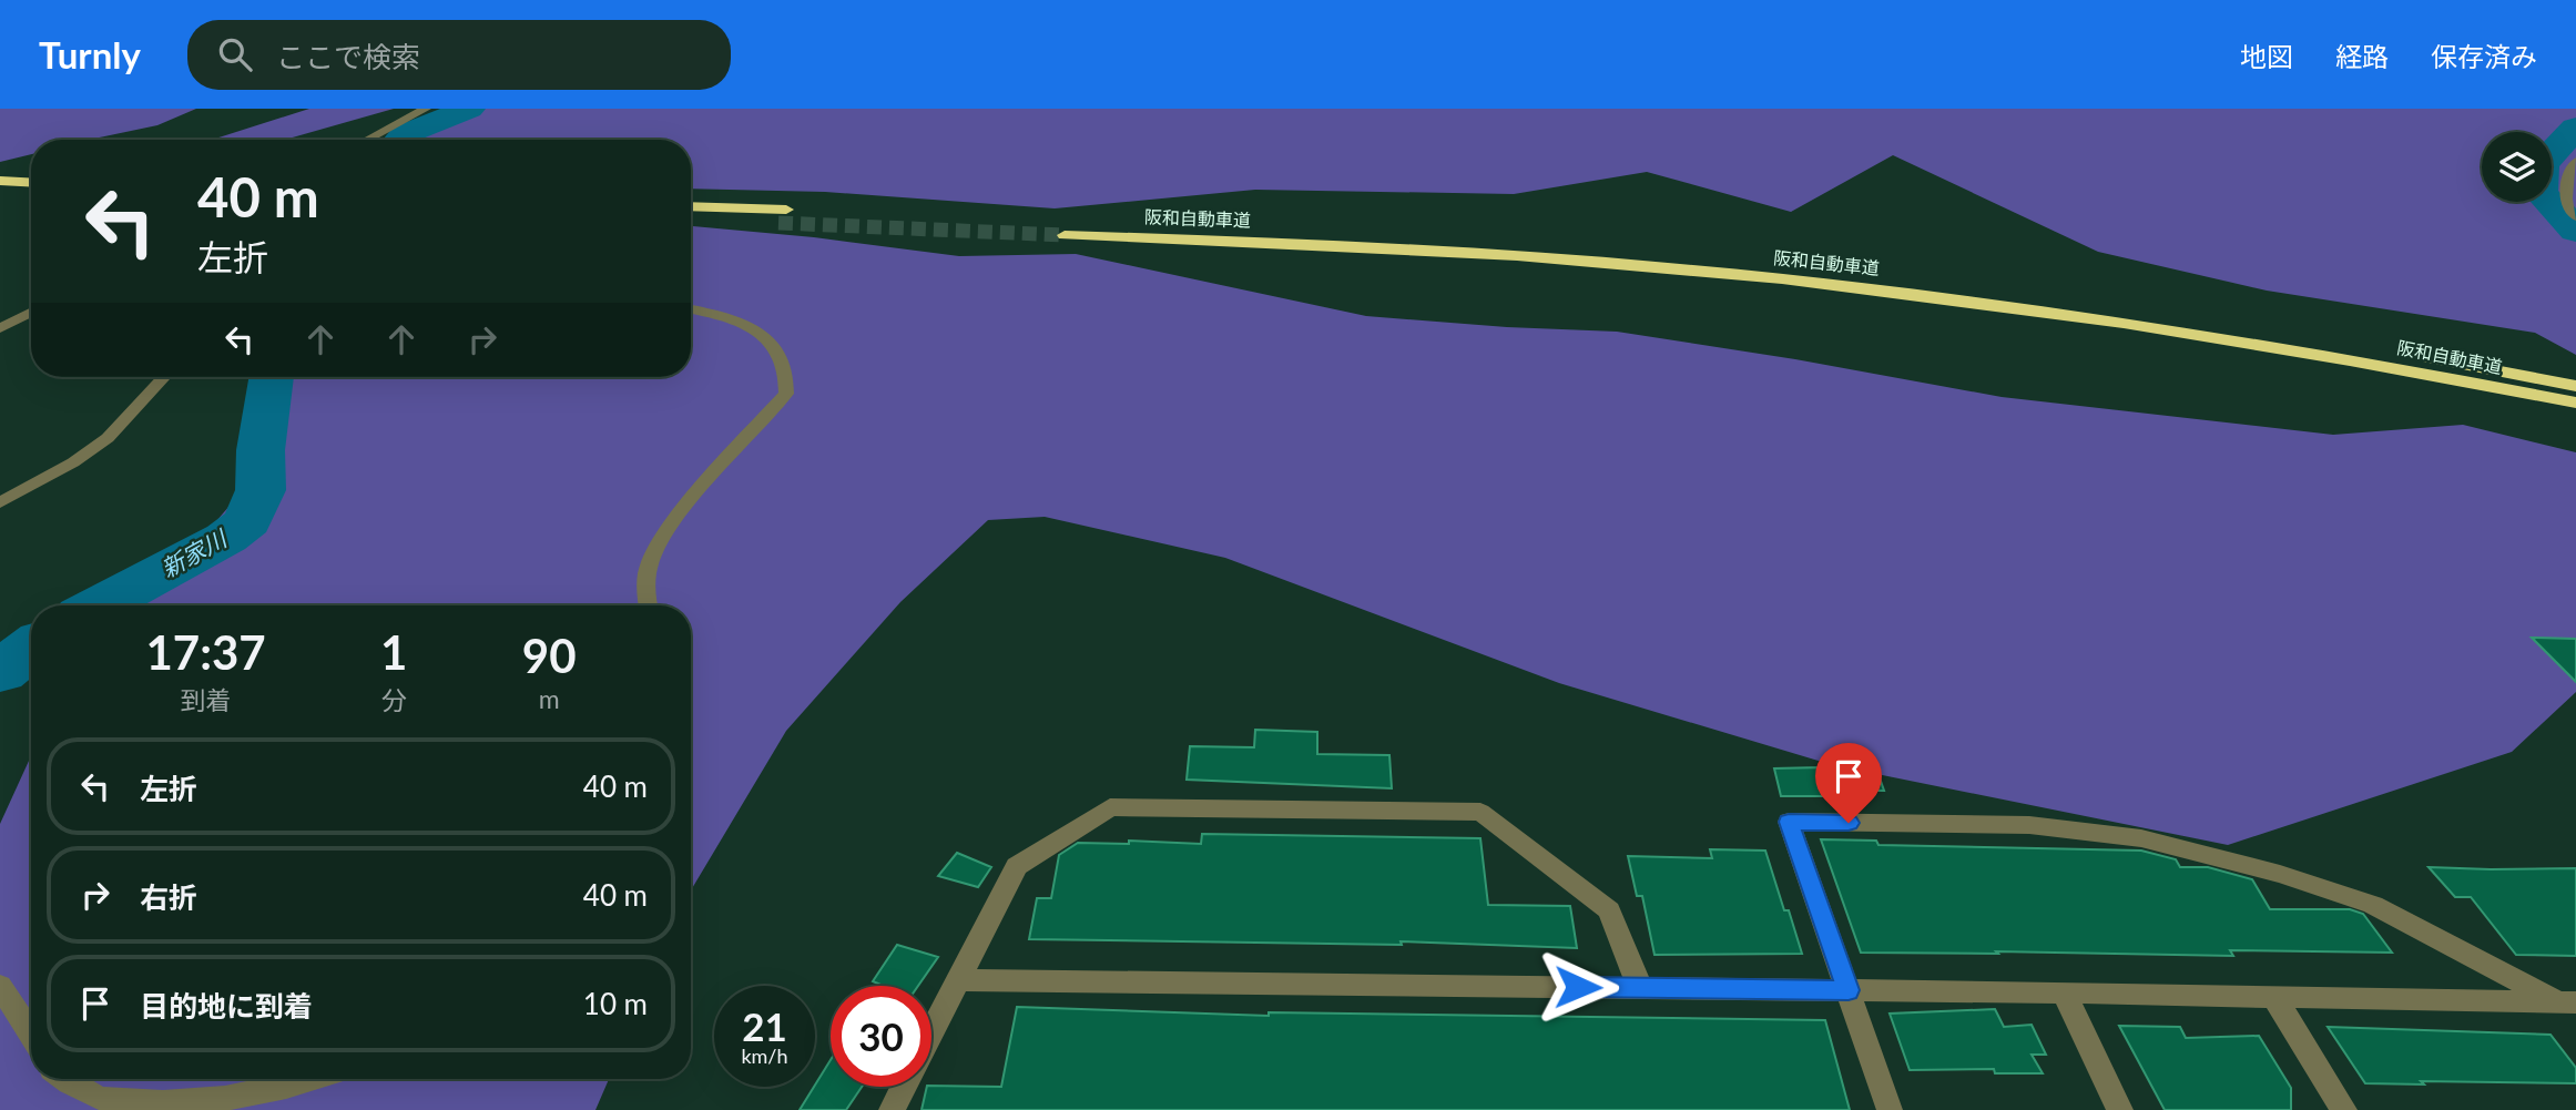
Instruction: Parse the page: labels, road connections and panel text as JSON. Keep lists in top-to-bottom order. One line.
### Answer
{"streets":{"highway":["阪和自動車道"]},"water":["新家川"],"page":{"header":"Turnly","search":"ここで検索","nav":["地図","経路","保存済み"],"turn":["40 m","左折"],"eta":["17:37","到着","1","分","90","m"],"list":[{"name":"左折","value":"40 m"},{"name":"右折","value":"40 m"},{"name":"目的地に到着","value":"10 m"}],"speed":"21 km/h","limit":"30"}}
